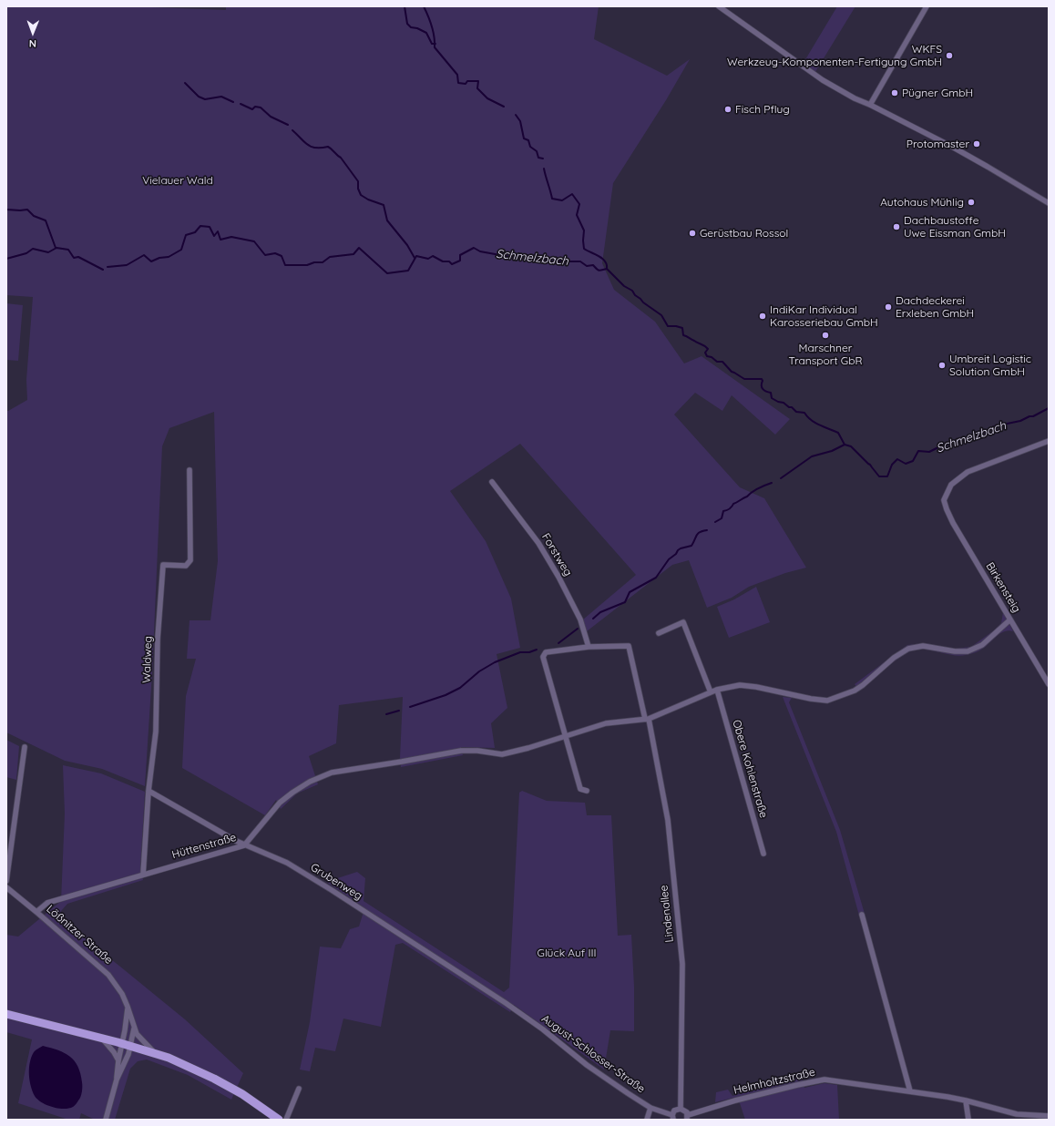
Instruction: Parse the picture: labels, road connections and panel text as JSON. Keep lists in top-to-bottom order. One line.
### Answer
{"streets":{"street":["Forstweg","Birkensteig","Waldweg","Obere Kohlenstraße","Hüttenstraße","Grubenweg","Lindenallee","Lößnitzer Straße","August-Schlosser-Straße","Helmholtzstraße"]},"crossings":[["Waldweg","Hüttenstraße"],["Waldweg","Grubenweg"],["Hüttenstraße","Grubenweg"],["Hüttenstraße","Lößnitzer Straße"],["Grubenweg","August-Schlosser-Straße"]],"water":["Schmelzbach"],"parks":["Vielauer Wald","Glück Auf III"],"places":["WKFS Werkzeug-Komponenten-Fertigung GmbH","Pügner GmbH","Fisch Pflug","Protomaster","Autohaus Mühlig","Dachbaustoffe Uwe Eissman GmbH","Gerüstbau Rossol","Dachdeckerei Erxleben GmbH","IndiKar Individual Karosseriebau GmbH","Marschner Transport GbR","Umbreit Logistic Solution GmbH"],"north":"bottom"}
